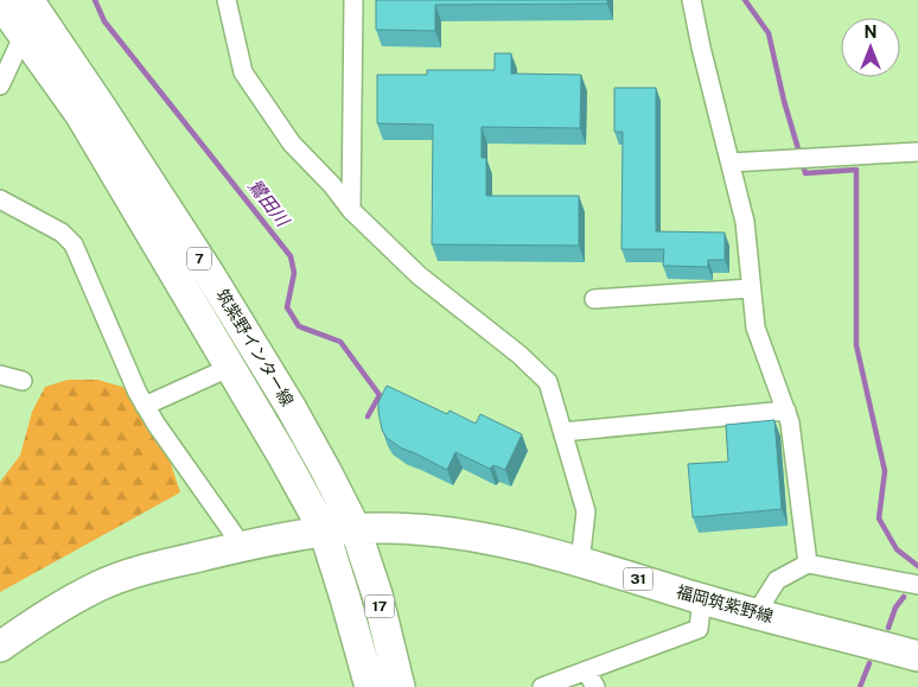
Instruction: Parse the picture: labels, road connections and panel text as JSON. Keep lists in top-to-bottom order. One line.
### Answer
{"streets":{"main road":["7","筑紫野インター線","31","福岡筑紫野線","17"]},"crossings":[["筑紫野インター線","福岡筑紫野線"],["筑紫野インター線","17"],["福岡筑紫野線","17"]],"water":["鷺田川"],"north":"top"}
